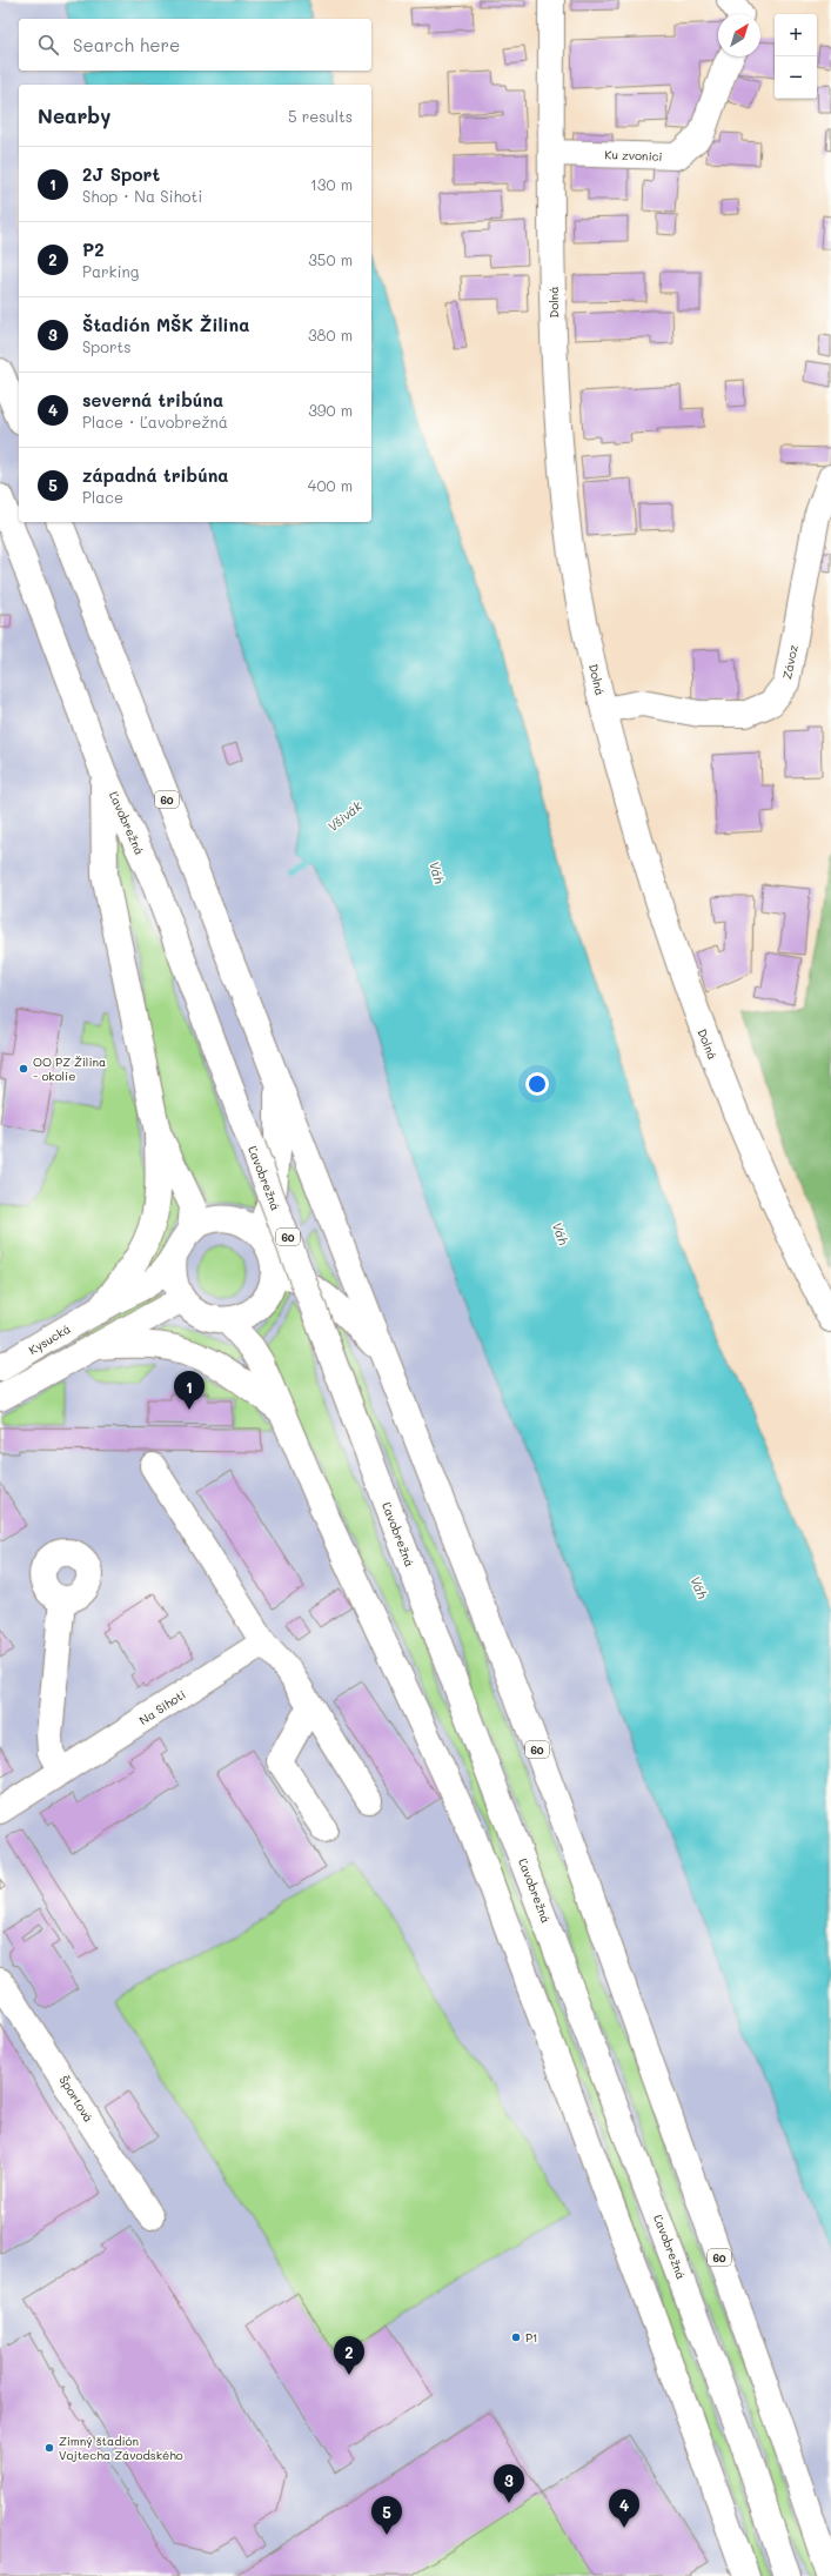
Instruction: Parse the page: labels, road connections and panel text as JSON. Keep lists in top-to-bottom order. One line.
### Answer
{"streets":{"main road":["Ku zvonici","Dolná","Závoz","60","Ľavobrežná","Kysucká","Na Sihoti","Športová"]},"crossings":[["Ku zvonici","Dolná"],["Dolná","Závoz"]],"water":["Všivák","Váh"],"places":["OO PZ Žilina - okolie","P1","Zimný štadión Vojtecha Závodského"],"north":"top right","page":{"map_buttons":["+","−"],"search":"Search here","heading":["Nearby","5 results"],"list":[{"mark":"1","name":"2J Sport","note":"Shop · Na Sihoti","value":"130 m"},{"mark":"2","name":"P2","note":"Parking","value":"350 m"},{"mark":"3","name":"Štadión MŠK Žilina","note":"Sports","value":"380 m"},{"mark":"4","name":"severná tribúna","note":"Place · Ľavobrežná","value":"390 m"},{"mark":"5","name":"západná tribúna","note":"Place","value":"400 m"}],"pins":["1","2","3","4","5"]}}
